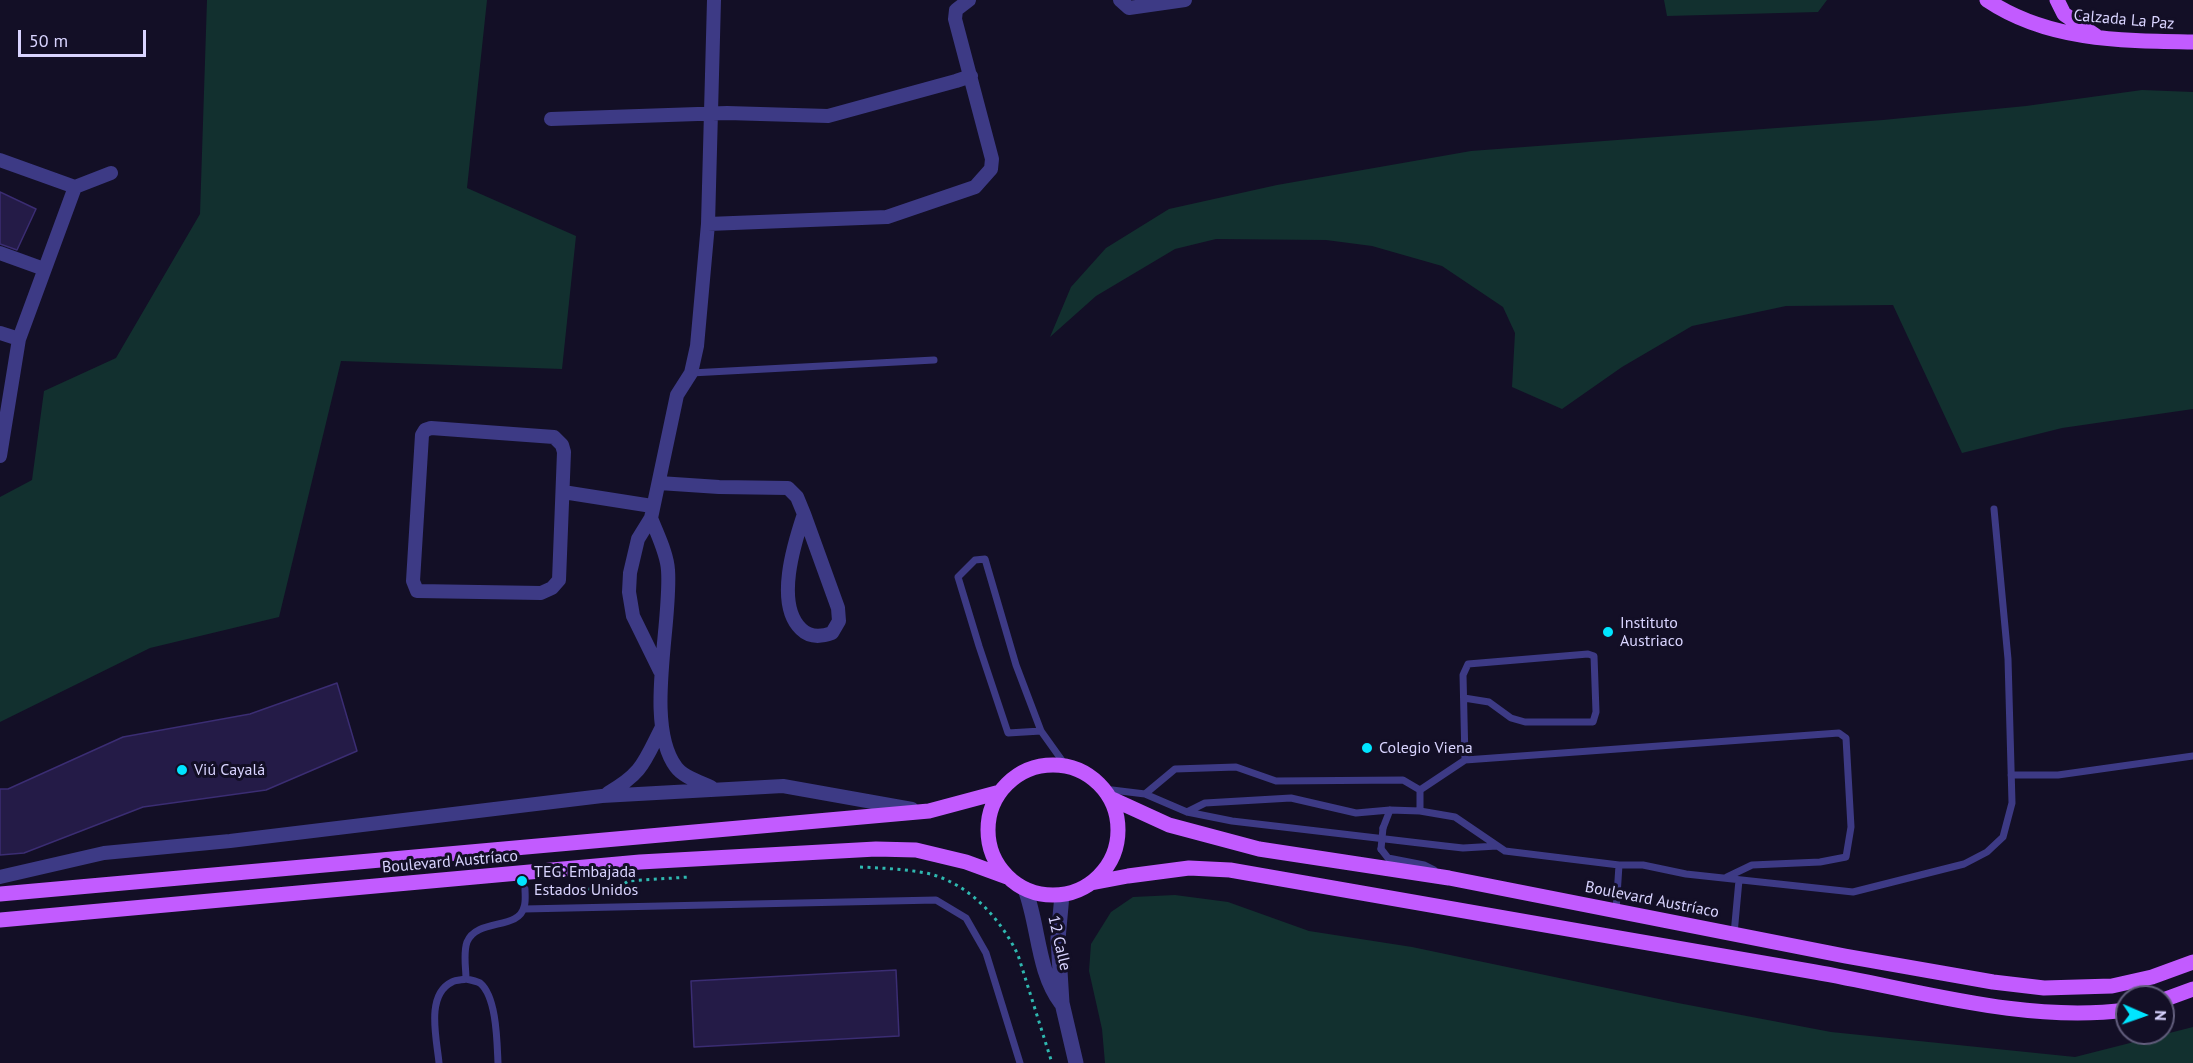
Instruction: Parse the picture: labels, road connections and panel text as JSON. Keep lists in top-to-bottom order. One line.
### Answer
{"streets":{"main road":["Calzada La Paz","Boulevard Austríaco"],"street":["12 Calle"]},"crossings":[["Boulevard Austríaco","12 Calle"]],"places":["Instituto Austriaco","Colegio Viena","Viú Cayalá","TEG: Embajada Estados Unidos"],"scale_bar":"50 m","north":"right"}
